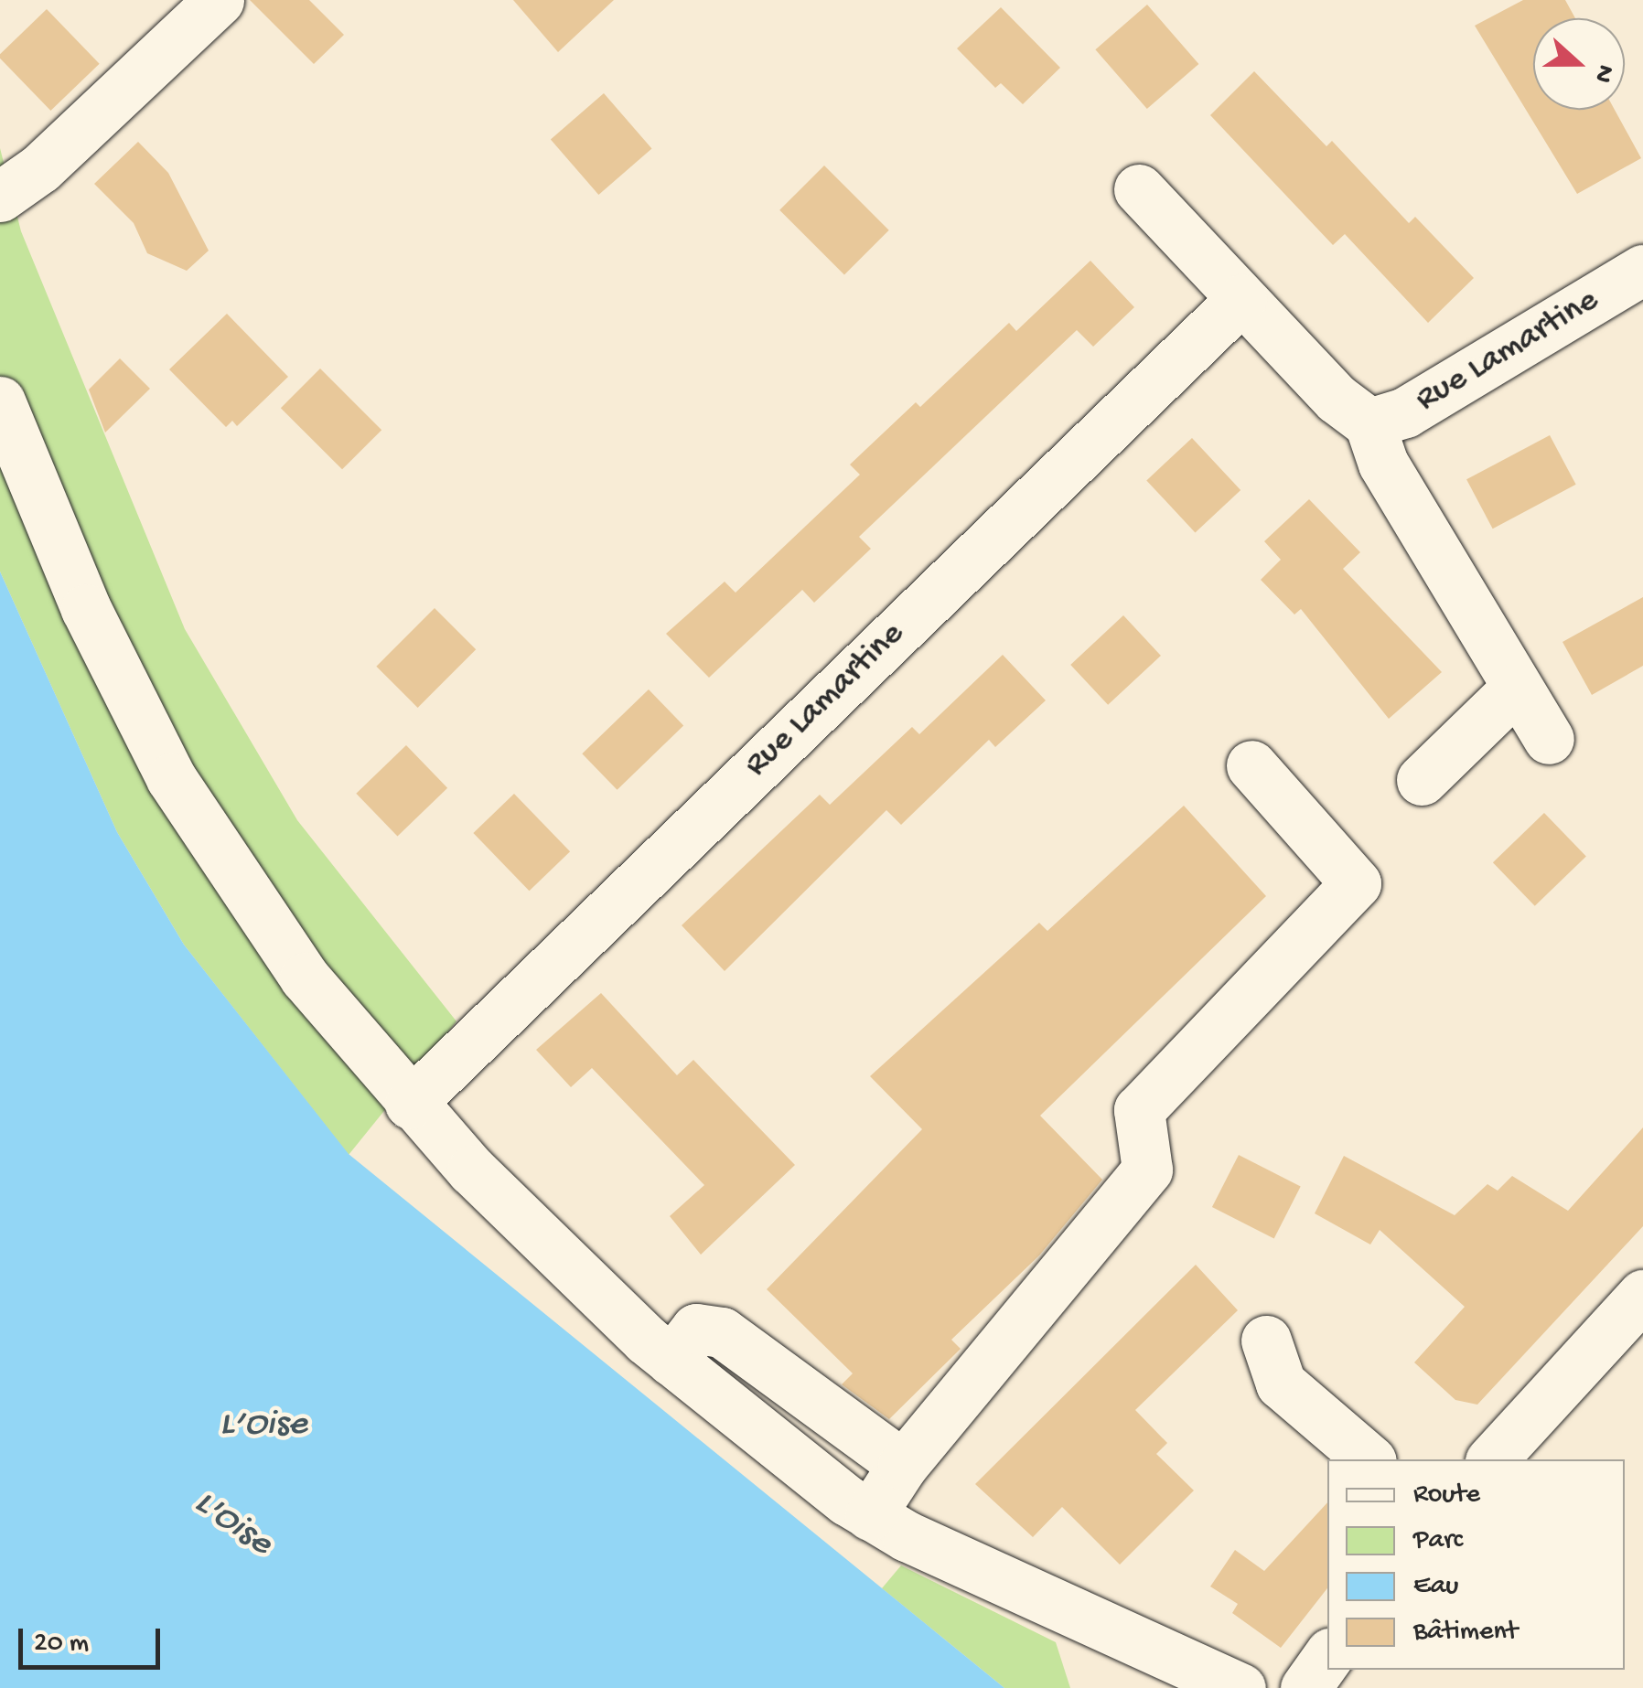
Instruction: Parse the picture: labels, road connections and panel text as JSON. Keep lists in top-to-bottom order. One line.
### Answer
{"streets":{"street":["Rue Lamartine"]},"water":["L’Oise","L'Oise"],"legend":["Route","Parc","Eau","Bâtiment"],"scale_bar":"20 m","north":"right"}
